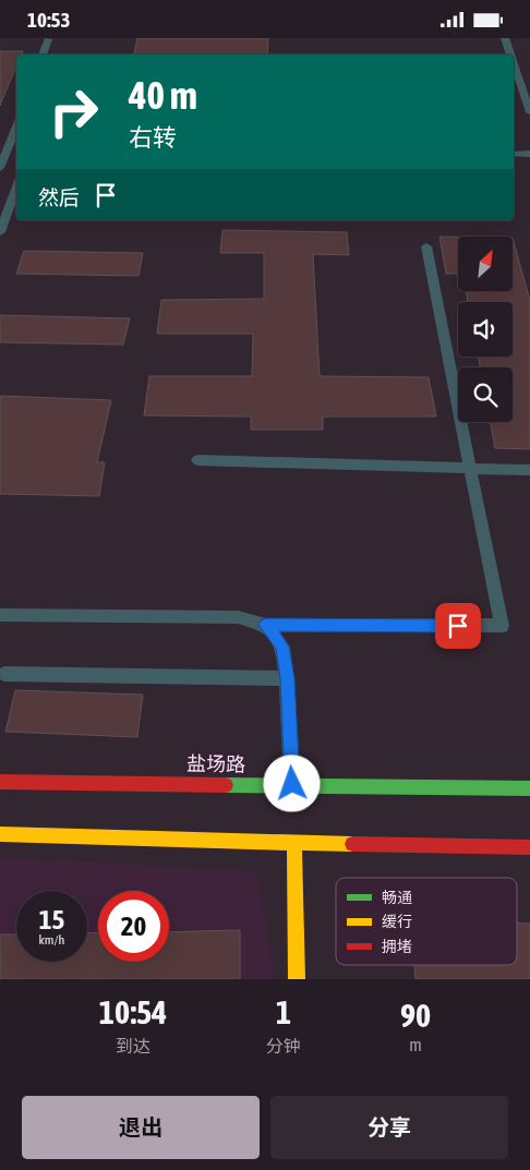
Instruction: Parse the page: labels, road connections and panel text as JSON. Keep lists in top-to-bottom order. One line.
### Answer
{"streets":{"main road":["盐场路"]},"legend":["畅通","缓行","拥堵"],"north":"top right","page":{"status":"10:53","turn":["40 m","右转"],"then":"然后","speed":"15 km/h","limit":"20","eta":["10:54","到达","1","分钟","90","m"],"buttons":["退出","分享"]}}
